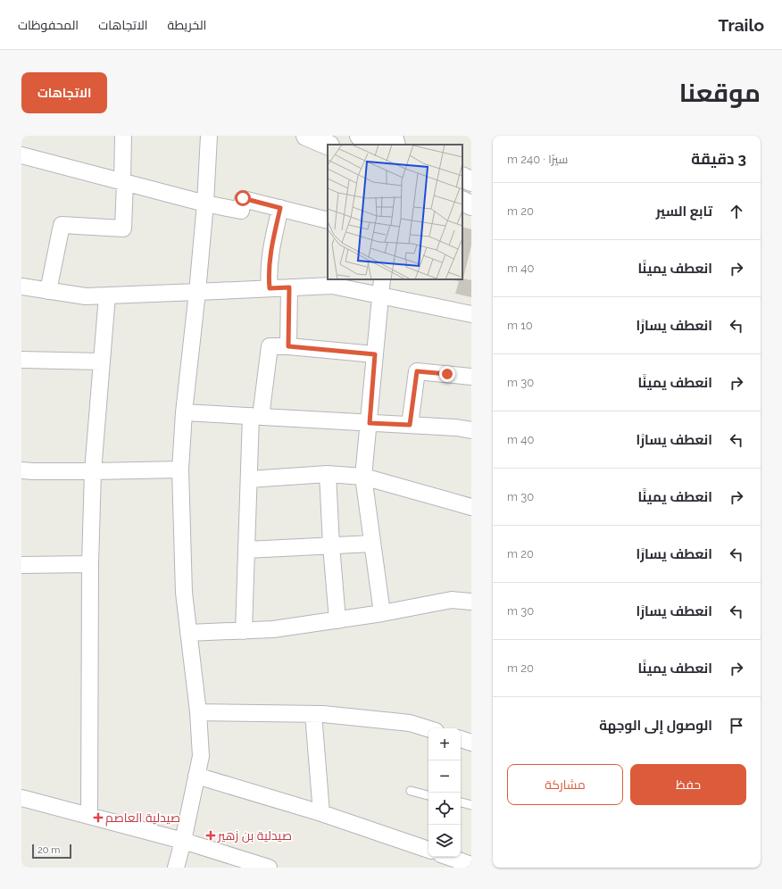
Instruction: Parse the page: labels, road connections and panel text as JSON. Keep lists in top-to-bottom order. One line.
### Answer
{"places":{"health":["صيدلية العاصم","صيدلية بن زهير"]},"scale_bar":"20 m","page":{"header":"Trailo","nav":["الخريطة","الاتجاهات","المحفوظات"],"title":"موقعنا","buttons":["الاتجاهات",["حفظ","مشاركة"]],"heading":["3 دقيقة","سيرًا · 240 m"],"list":[["تابع السير","20 m"],["انعطف يمينًا","40 m"],["انعطف يسارًا","10 m"],["انعطف يمينًا","30 m"],["انعطف يسارًا","40 m"],["انعطف يمينًا","30 m"],["انعطف يسارًا","20 m"],["انعطف يسارًا","30 m"],["انعطف يمينًا","20 m"],"الوصول إلى الوجهة"],"map_buttons":["+","−"],"scale":"20 m"}}
